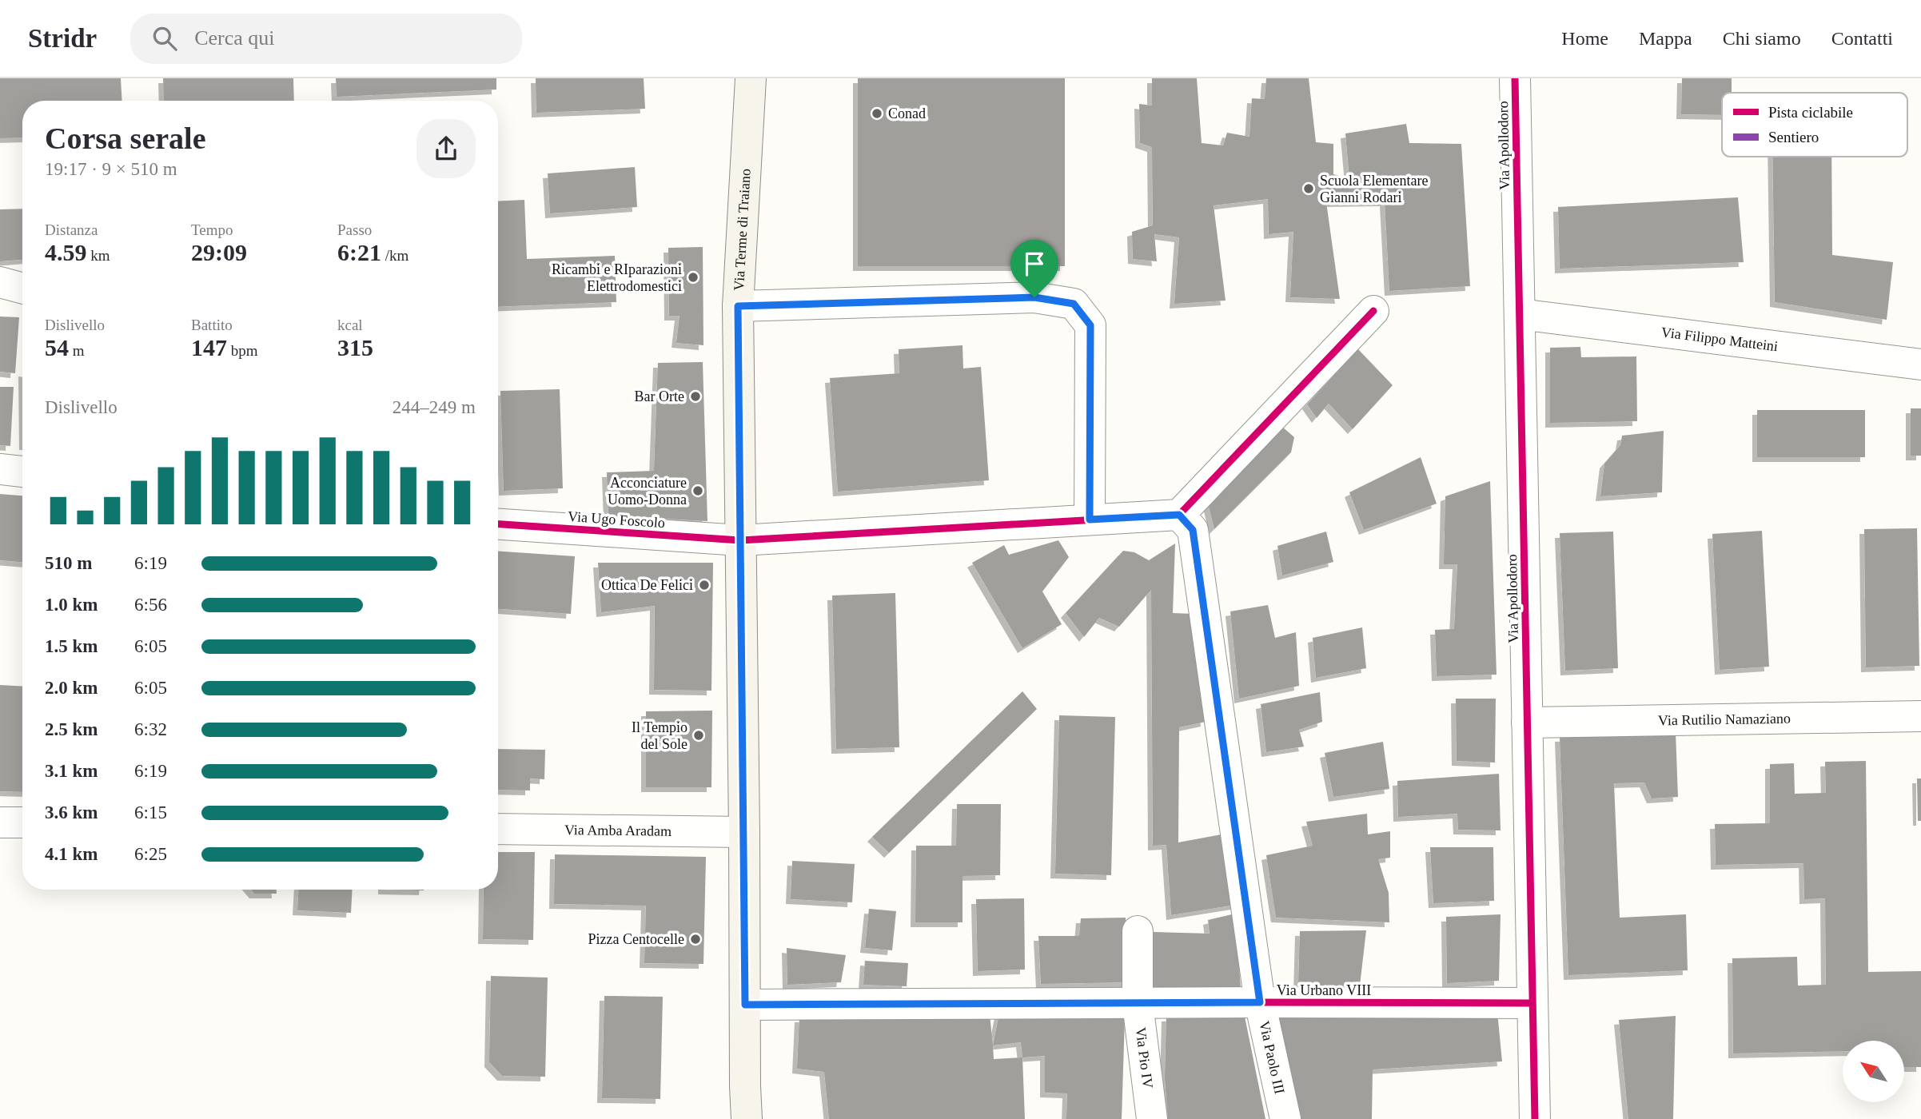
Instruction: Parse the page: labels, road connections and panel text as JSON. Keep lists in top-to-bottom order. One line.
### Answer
{"streets":{"main road":["Via Terme di Traiano"],"street":["Via Apollodoro","Via Filippo Matteini","Via Ugo Foscolo","Via Rutilio Namaziano","Via Amba Aradam","Via Urbano VIII","Via Paolo III","Via Pio IV"]},"crossings":[["Via Apollodoro","Via Filippo Matteini"],["Via Apollodoro","Via Rutilio Namaziano"],["Via Apollodoro","Via Urbano VIII"],["Via Terme di Traiano","Via Ugo Foscolo"],["Via Terme di Traiano","Via Amba Aradam"],["Via Terme di Traiano","Via Urbano VIII"],["Via Ugo Foscolo","Via Paolo III"],["Via Urbano VIII","Via Paolo III"],["Via Urbano VIII","Via Pio IV"]],"places":["Conad","Scuola Elementare Gianni Rodari","Ricambi e RIparazioni Elettrodomestici","Bar Orte","Acconciature Uomo-Donna","Ottica De Felici","Il Tempio del Sole","Pizza Centocelle"],"legend":["Pista ciclabile","Sentiero"],"north":"top left","page":{"header":"Stridr","search":"Cerca qui","nav":["Home","Mappa","Chi siamo","Contatti"],"heading":["Corsa serale","19:17 · 9 × 510 m"],"stats":[["Distanza","4.59 km"],["Tempo","29:09"],["Passo","6:21 /km"],["Dislivello","54 m"],["Battito","147 bpm"],["kcal","315"]],"chart":["Dislivello","244–249 m"],"list":[{"name":"510 m","note":"6:19"},{"name":"1.0 km","note":"6:56"},{"name":"1.5 km","note":"6:05"},{"name":"2.0 km","note":"6:05"},{"name":"2.5 km","note":"6:32"},{"name":"3.1 km","note":"6:19"},{"name":"3.6 km","note":"6:15"},{"name":"4.1 km","note":"6:25"}]}}
